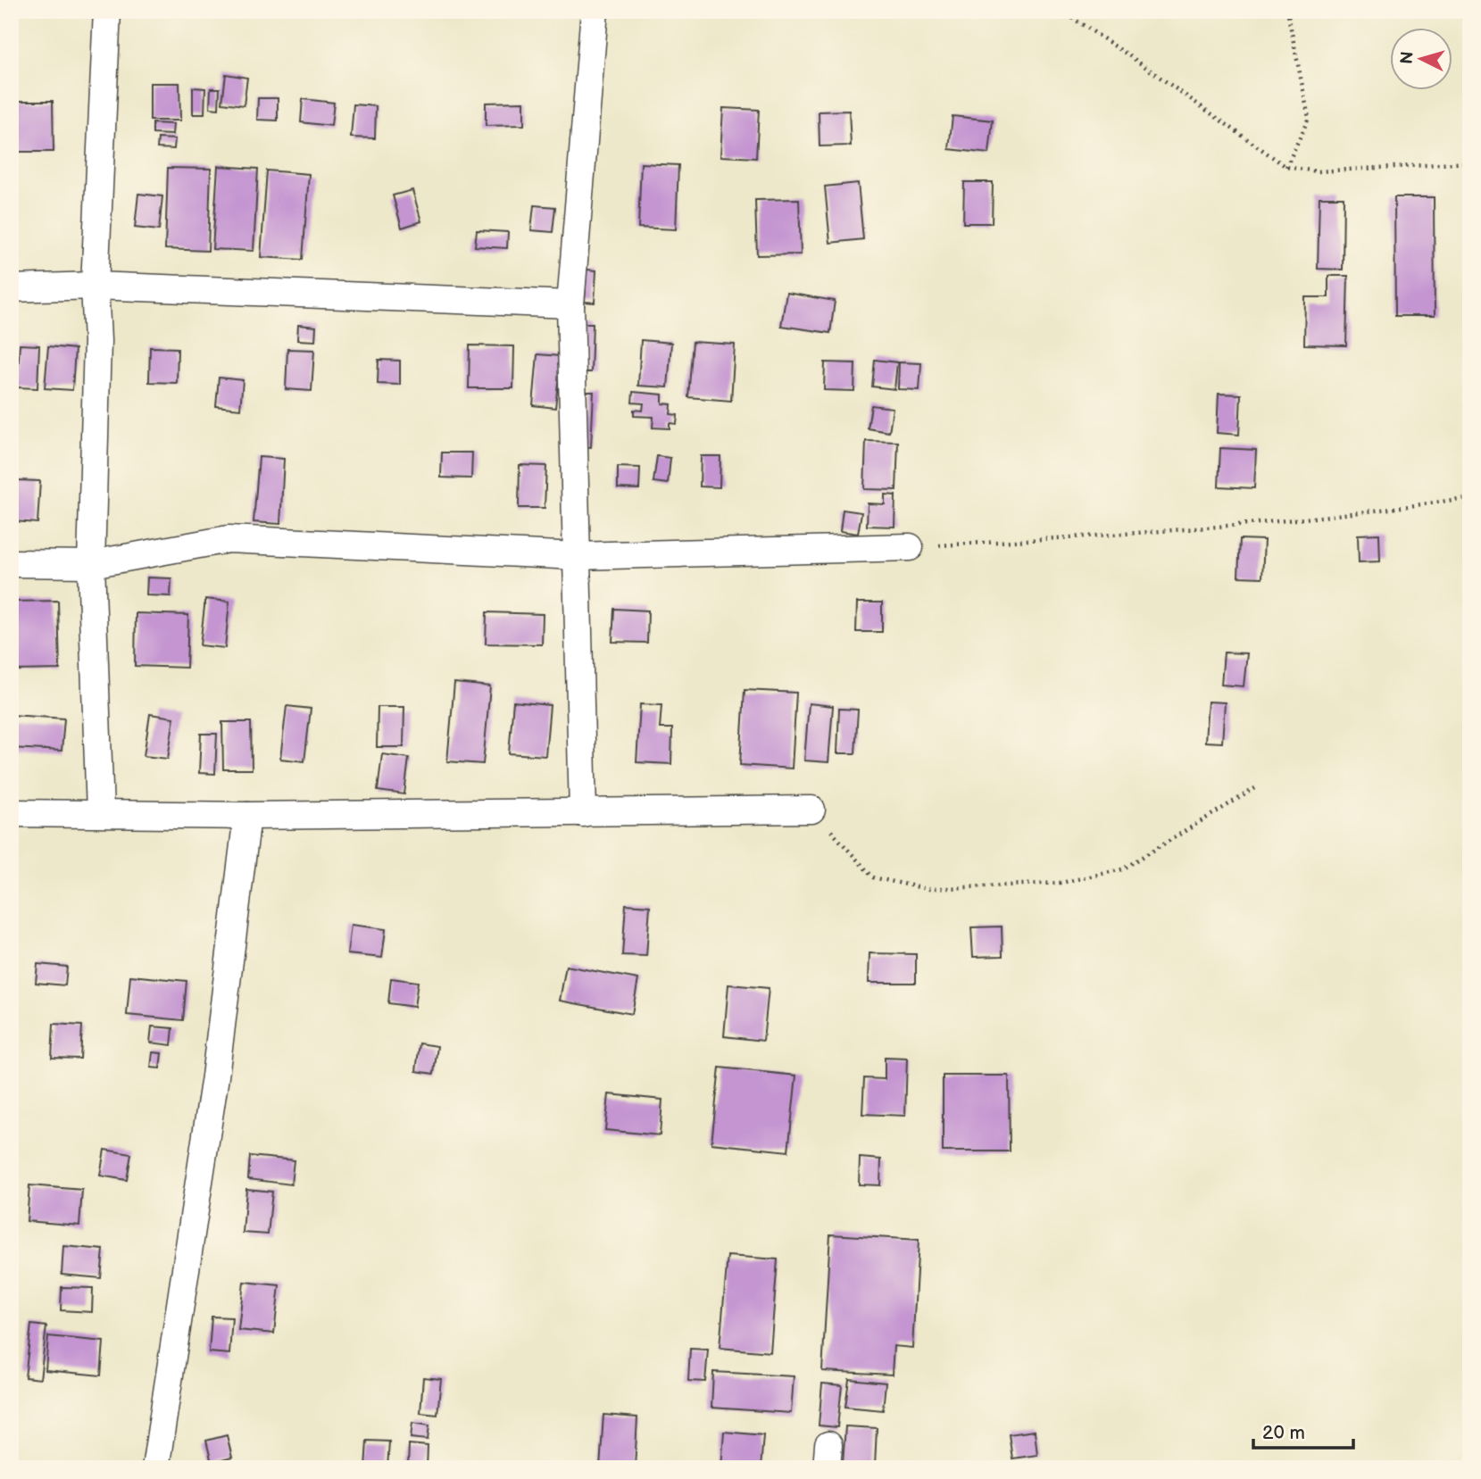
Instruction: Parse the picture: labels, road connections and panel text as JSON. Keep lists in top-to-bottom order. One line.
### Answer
{"scale_bar":"20 m","north":"left"}
